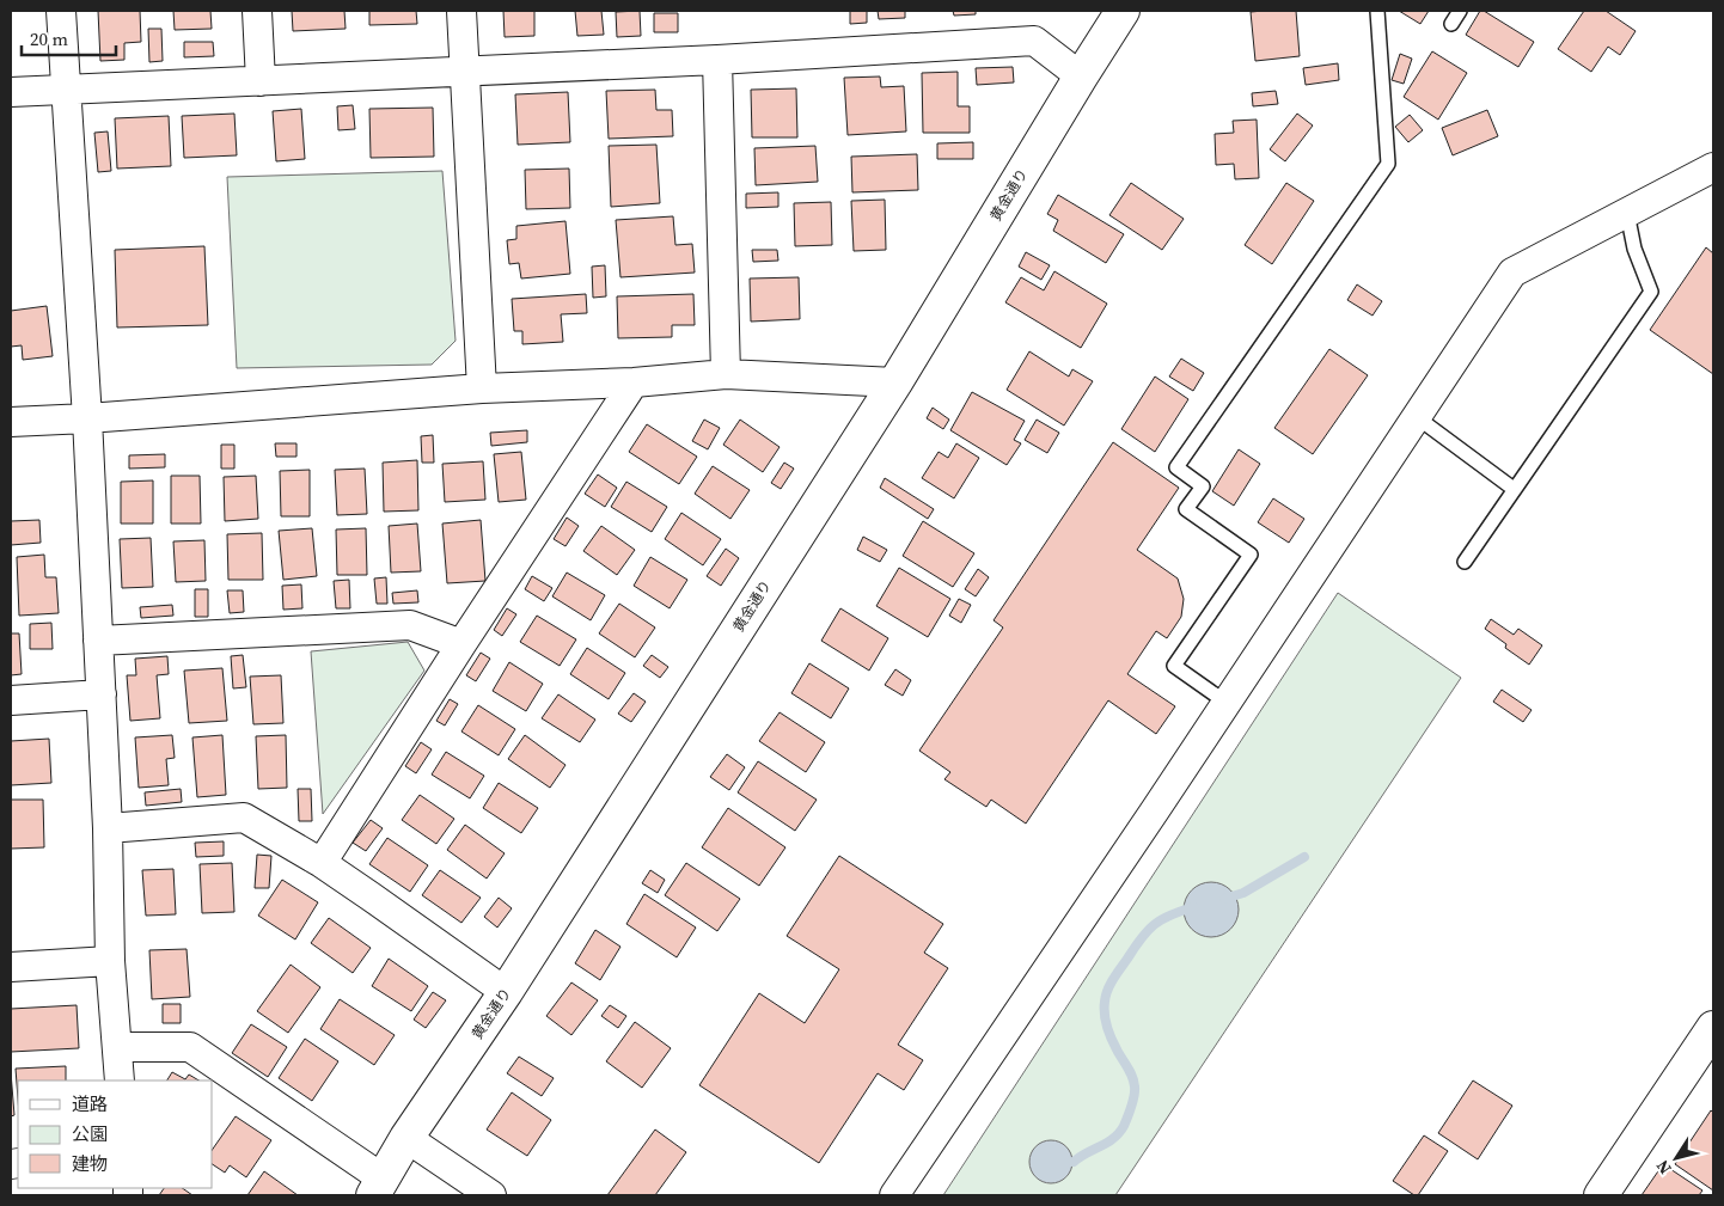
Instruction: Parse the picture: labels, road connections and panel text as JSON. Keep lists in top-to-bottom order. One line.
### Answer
{"streets":{"street":["黄金通り"]},"legend":["道路","公園","建物"],"scale_bar":"20 m","north":"bottom left"}
